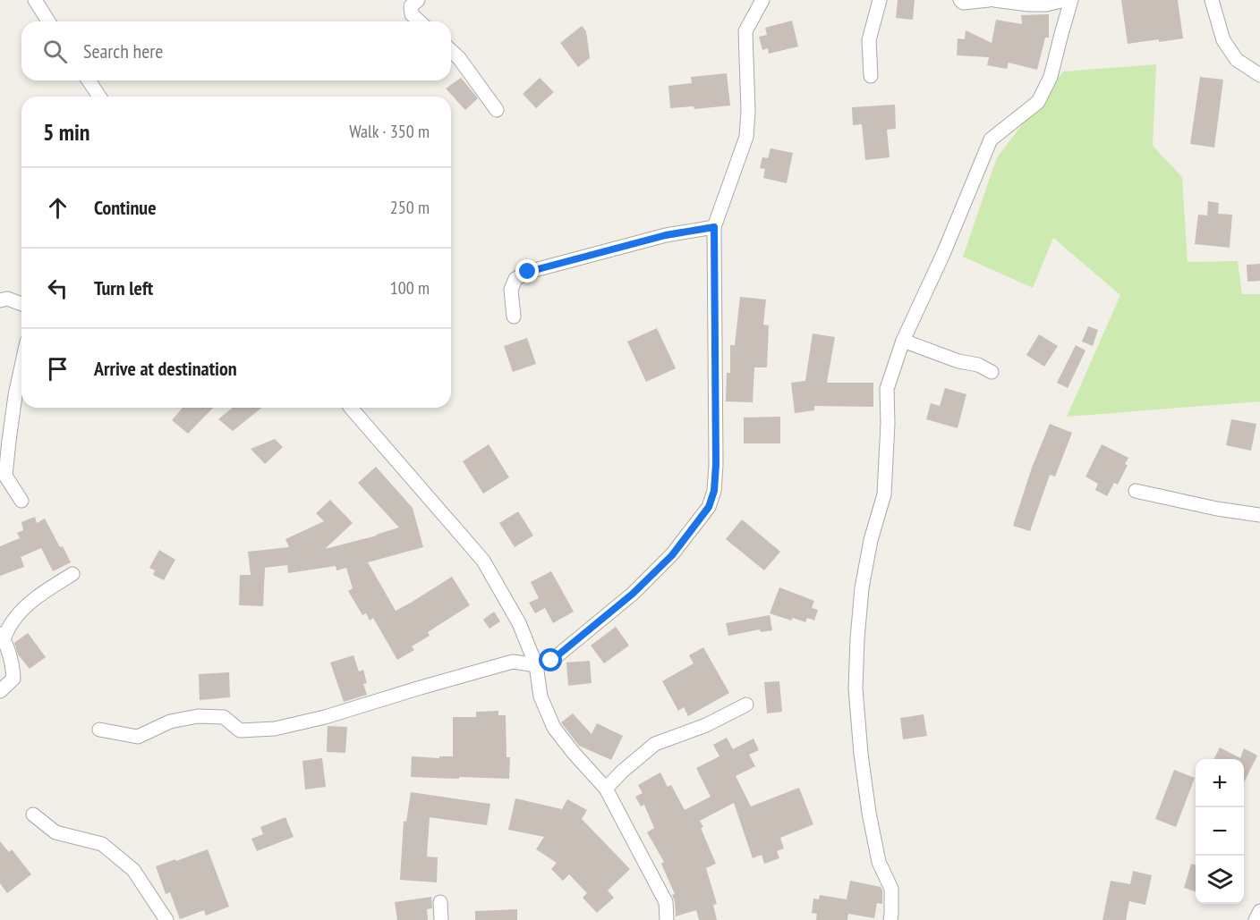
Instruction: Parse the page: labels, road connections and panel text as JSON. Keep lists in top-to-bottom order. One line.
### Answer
{"page":{"search":"Search here","heading":["5 min","Walk · 350 m"],"list":[["Continue","250 m"],["Turn left","100 m"],"Arrive at destination"],"map_buttons":["+","−"]}}
